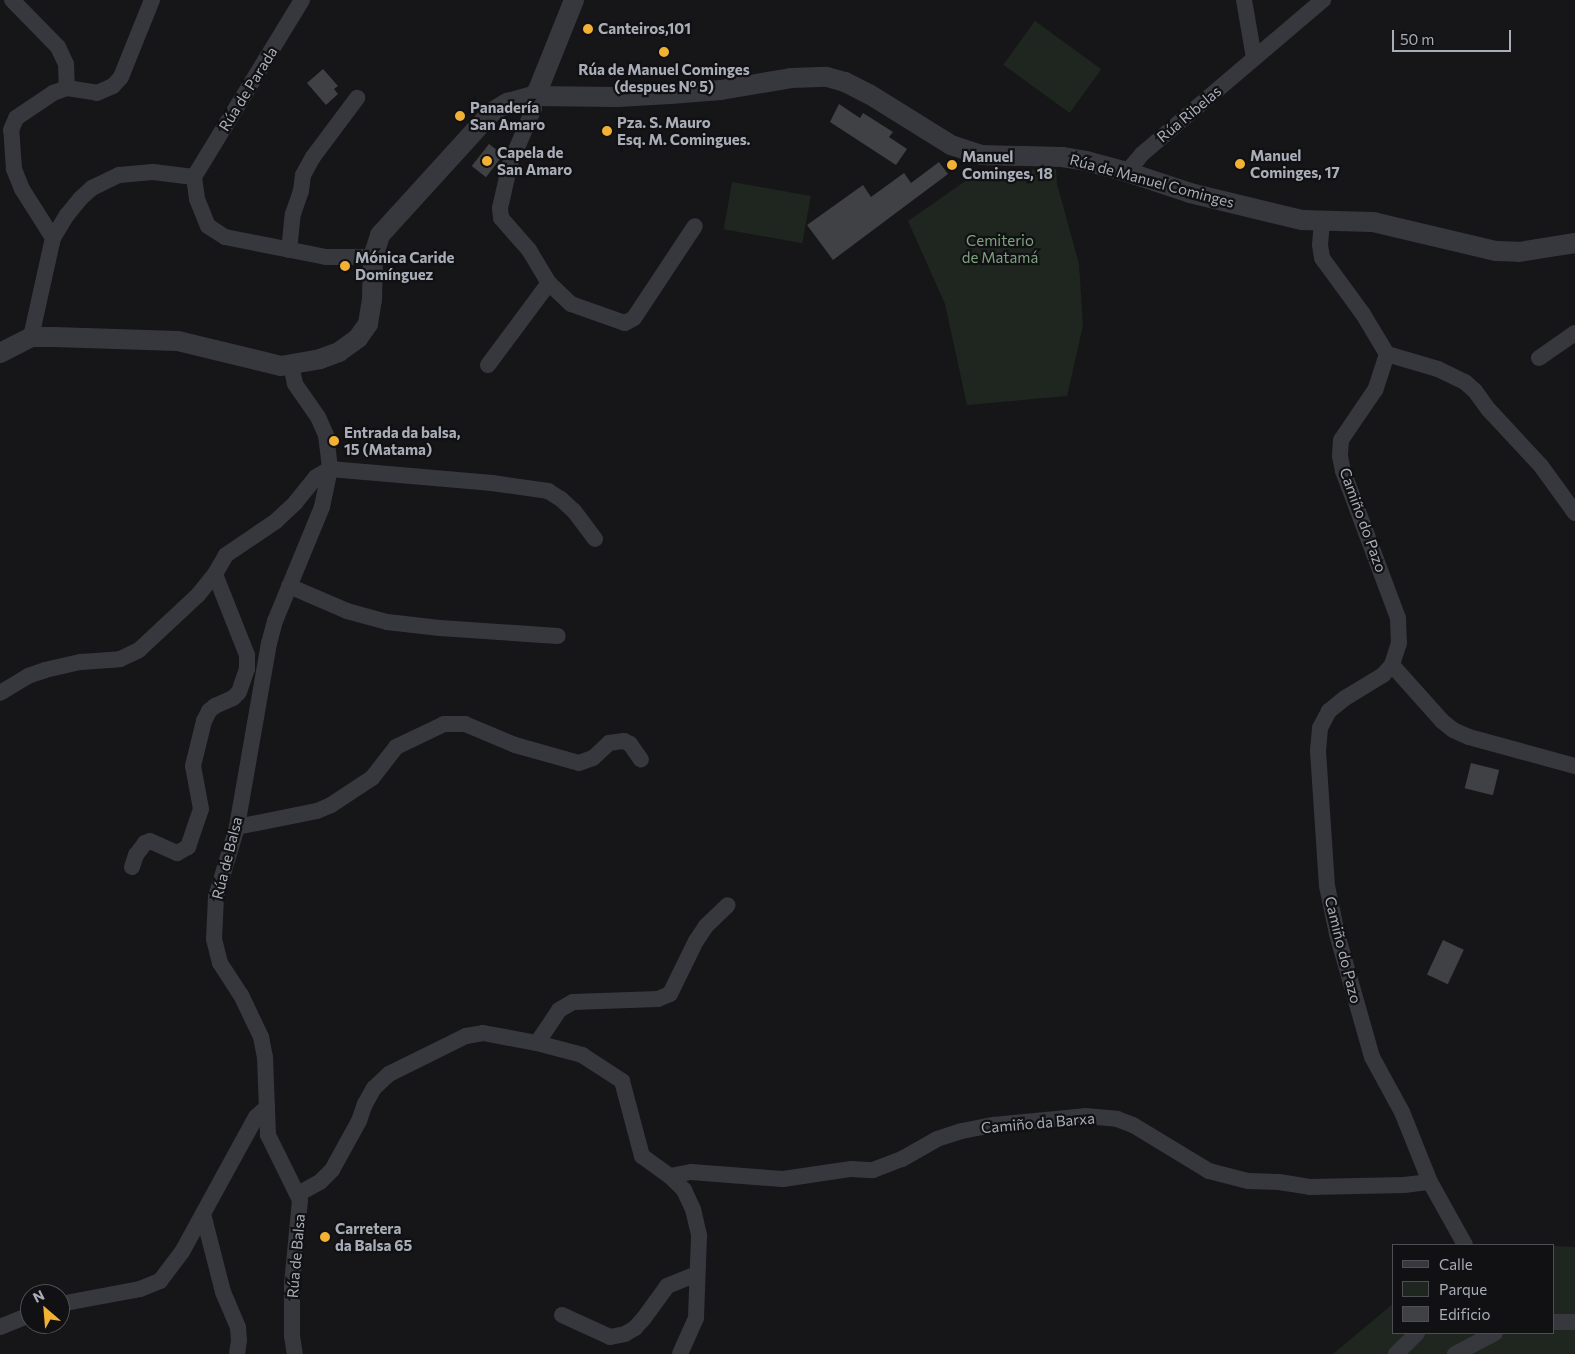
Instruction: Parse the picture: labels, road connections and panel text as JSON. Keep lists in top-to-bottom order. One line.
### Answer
{"streets":{"street":["Rúa de Parada","Rúa Ribelas","Rúa de Manuel Cominges","Camiño do Pazo","Rúa de Balsa","Camiño da Barxa"]},"crossings":[["Rúa Ribelas","Rúa de Manuel Cominges"],["Rúa de Manuel Cominges","Rúa de Balsa"],["Camiño do Pazo","Camiño da Barxa"]],"parks":["Cemiterio de Matamá"],"places":["Canteiros,101","Rúa de Manuel Cominges (despues Nº 5)","Panadería San Amaro","Pza. S. Mauro Esq. M. Comingues.","Capela de San Amaro","Manuel Cominges, 17","Manuel Cominges, 18","Mónica Caride Domínguez","Entrada da balsa, 15 (Matama)","Carretera da Balsa 65"],"legend":["Calle","Parque","Edificio"],"scale_bar":"50 m","north":"top left"}
